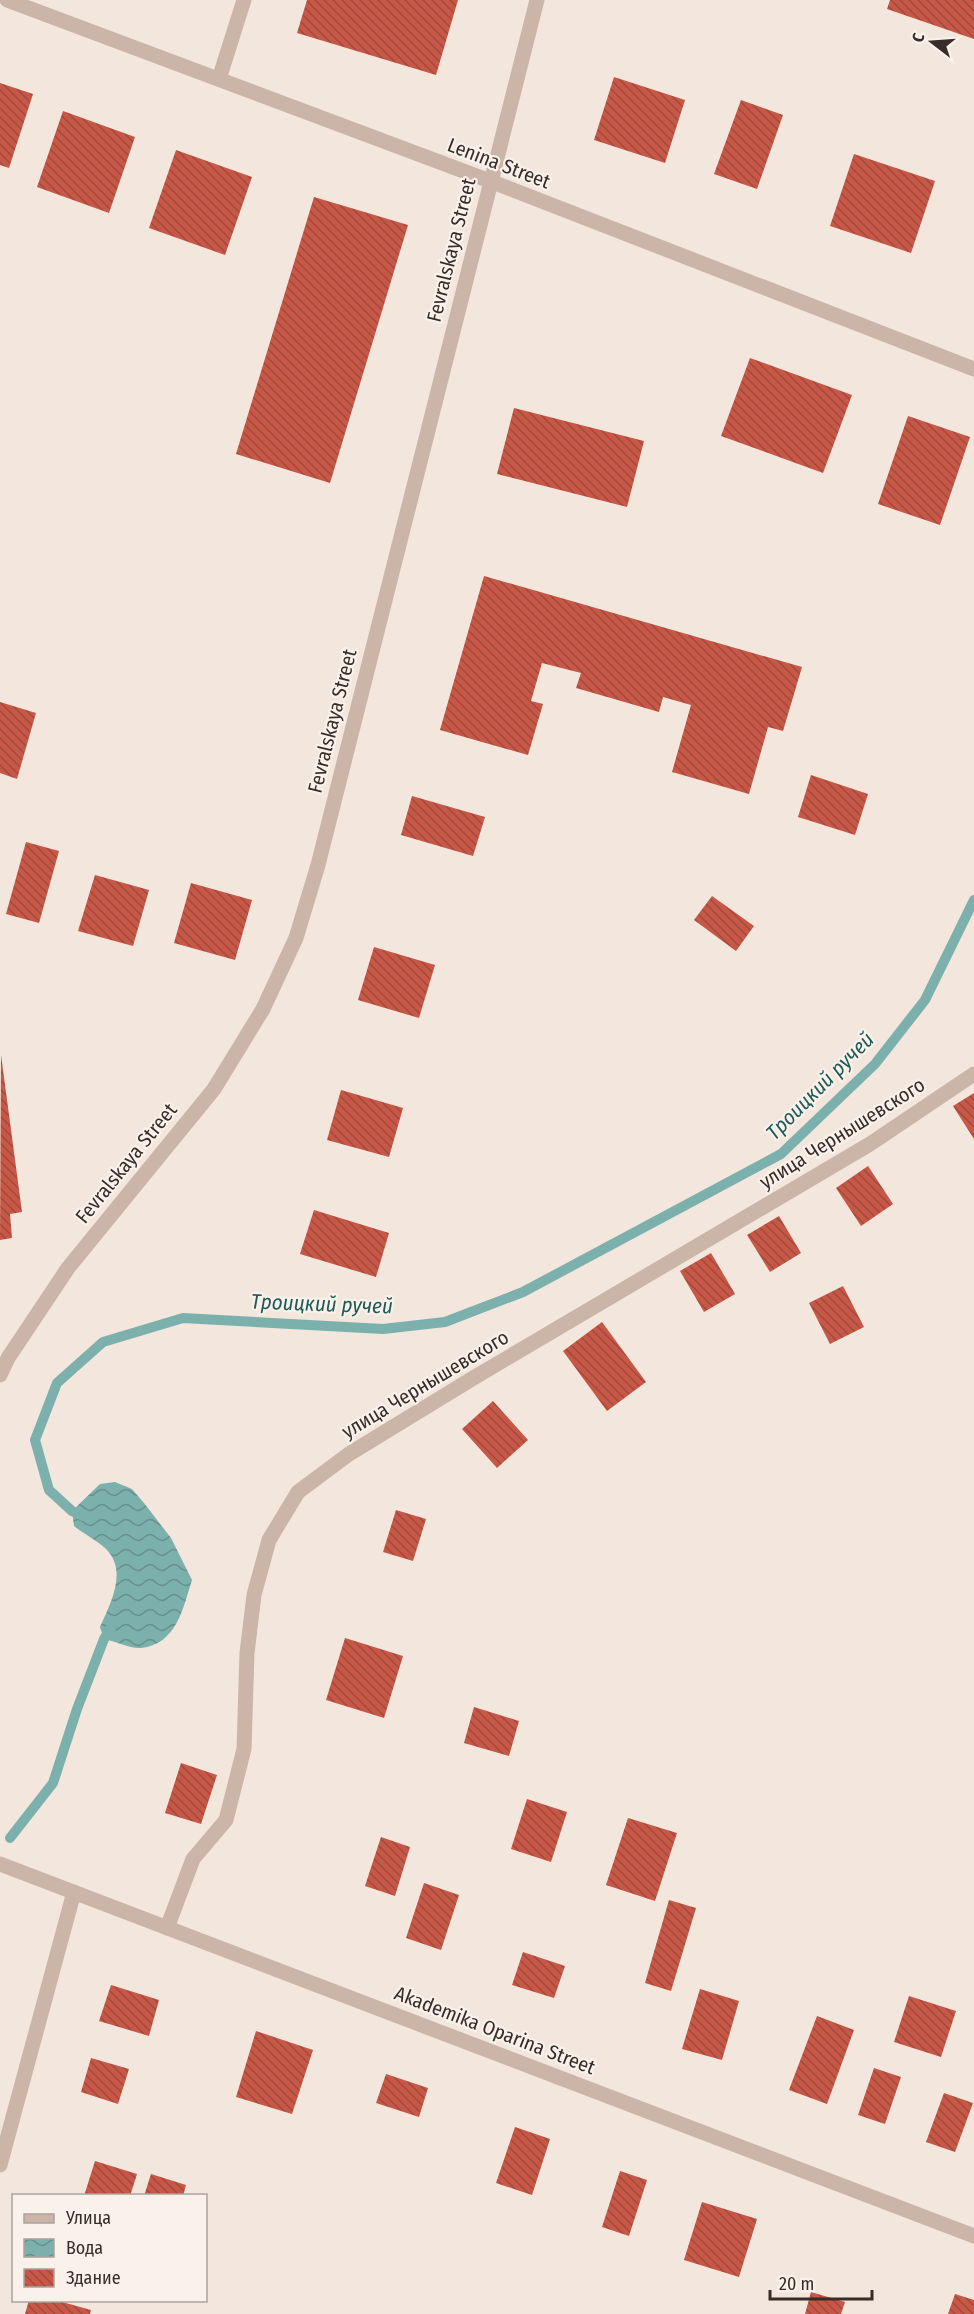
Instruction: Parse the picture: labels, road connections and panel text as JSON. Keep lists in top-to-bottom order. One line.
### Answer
{"streets":{"street":["Lenina Street","Fevralskaya Street","улица Чернышевского","Akademika Oparina Street"]},"crossings":[["Lenina Street","Fevralskaya Street"],["улица Чернышевского","Akademika Oparina Street"]],"water":["Троицкий ручей"],"legend":["Улица","Вода","Здание"],"scale_bar":"20 m","north":"left"}
